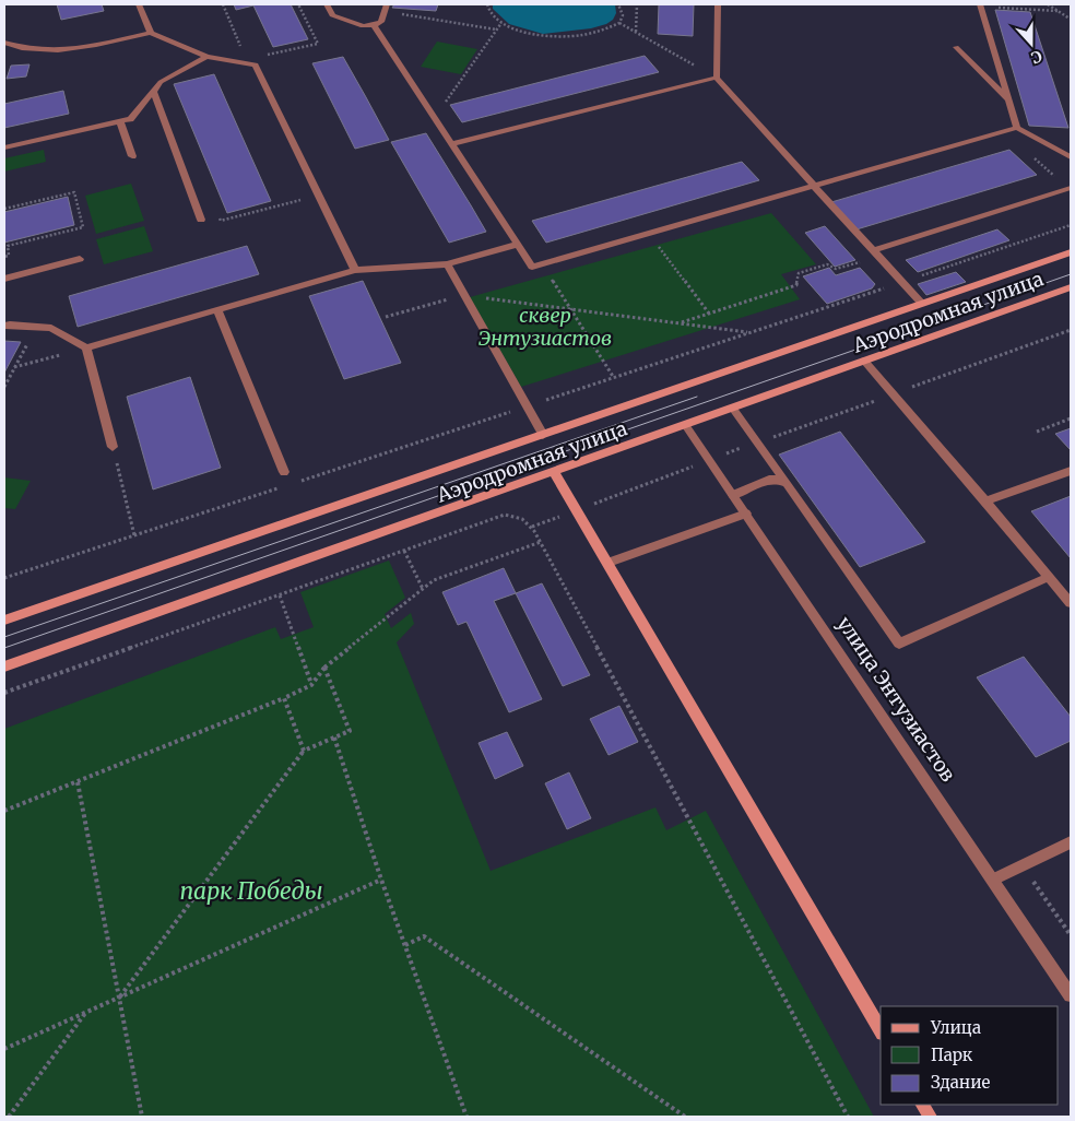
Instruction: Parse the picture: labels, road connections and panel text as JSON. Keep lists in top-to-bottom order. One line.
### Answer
{"streets":{"main road":["Аэродромная улица"],"street":["улица Энтузиастов"]},"crossings":[["Аэродромная улица","улица Энтузиастов"]],"parks":["сквер Энтузиастов","парк Победы"],"legend":["Улица","Парк","Здание"],"north":"bottom"}
